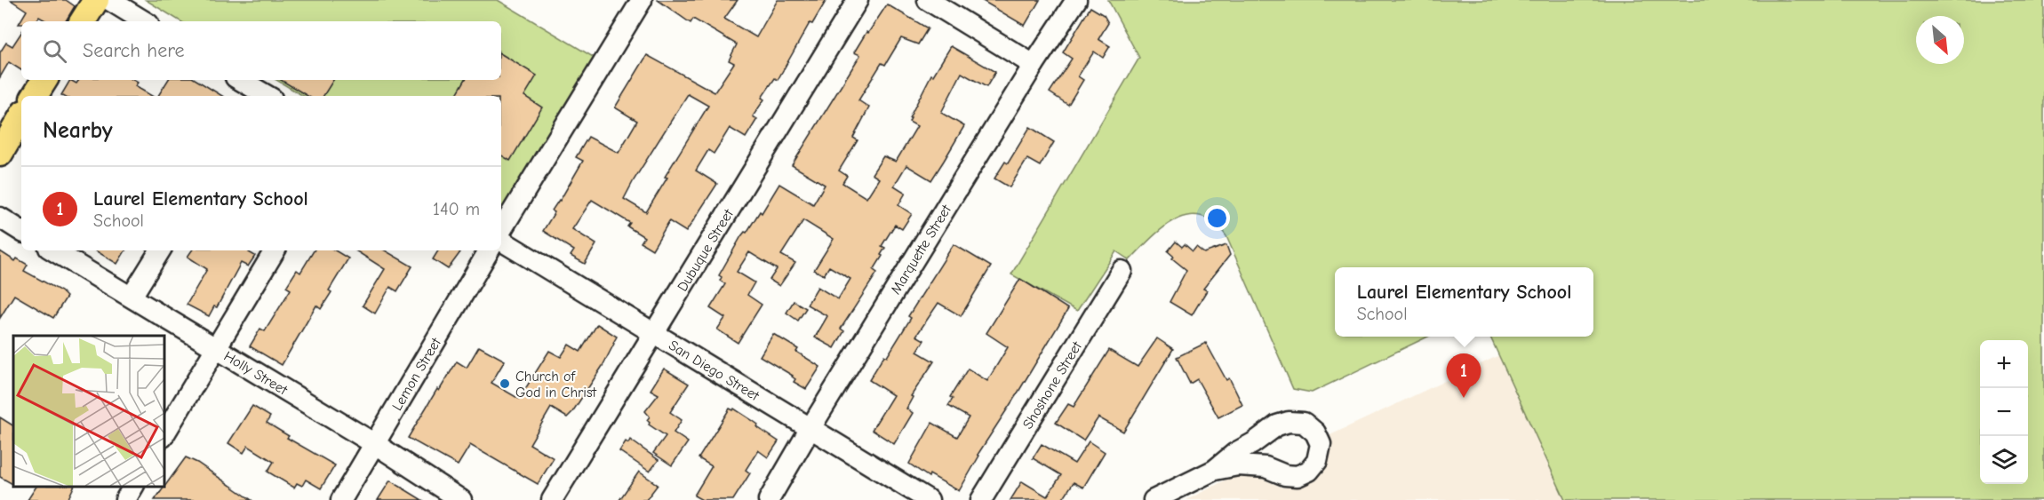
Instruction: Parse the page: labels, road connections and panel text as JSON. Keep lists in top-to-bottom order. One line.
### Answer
{"streets":{"street":["Marquette Street","Dubuque Street","San Diego Street","Holly Street","Lemon Street","Shoshone Street"]},"crossings":[["Marquette Street","San Diego Street"],["Dubuque Street","San Diego Street"],["Holly Street","Lemon Street"]],"places":["Church of God in Christ"],"north":"bottom right","page":{"search":"Search here","heading":"Nearby","list":[{"mark":"1","name":"Laurel Elementary School","note":"School","value":"140 m"}],"popup":["Laurel Elementary School","School"],"map_buttons":["+","−"],"pins":"1"}}
